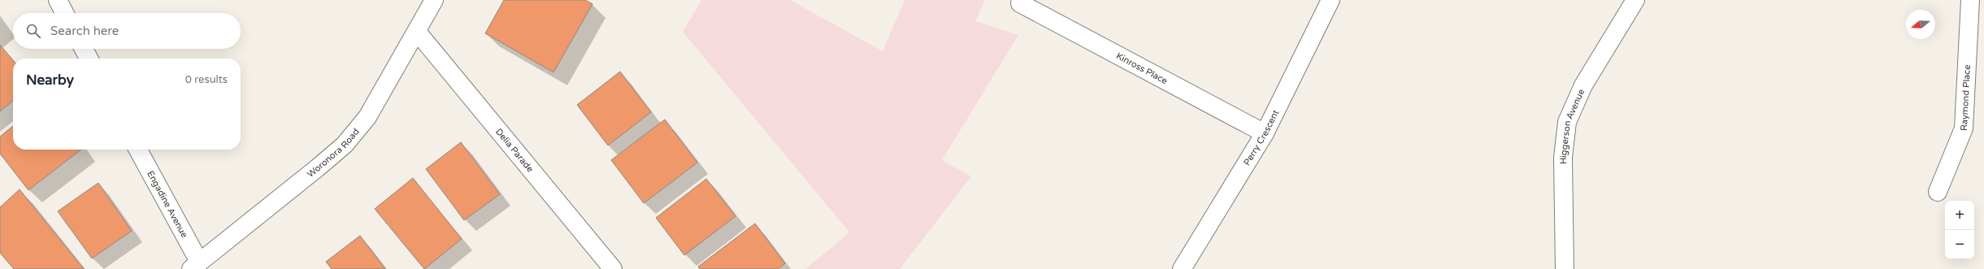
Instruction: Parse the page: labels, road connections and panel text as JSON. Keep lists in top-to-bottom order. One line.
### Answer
{"streets":{"street":["Kinross Place","Raymond Place","Higgerson Avenue","Perry Crescent","Delia Parade","Woronora Road","Engadine Avenue"]},"crossings":[["Kinross Place","Perry Crescent"],["Delia Parade","Woronora Road"],["Woronora Road","Engadine Avenue"]],"north":"left","page":{"search":"Search here","heading":["Nearby","0 results"],"map_buttons":["+","−"]}}
